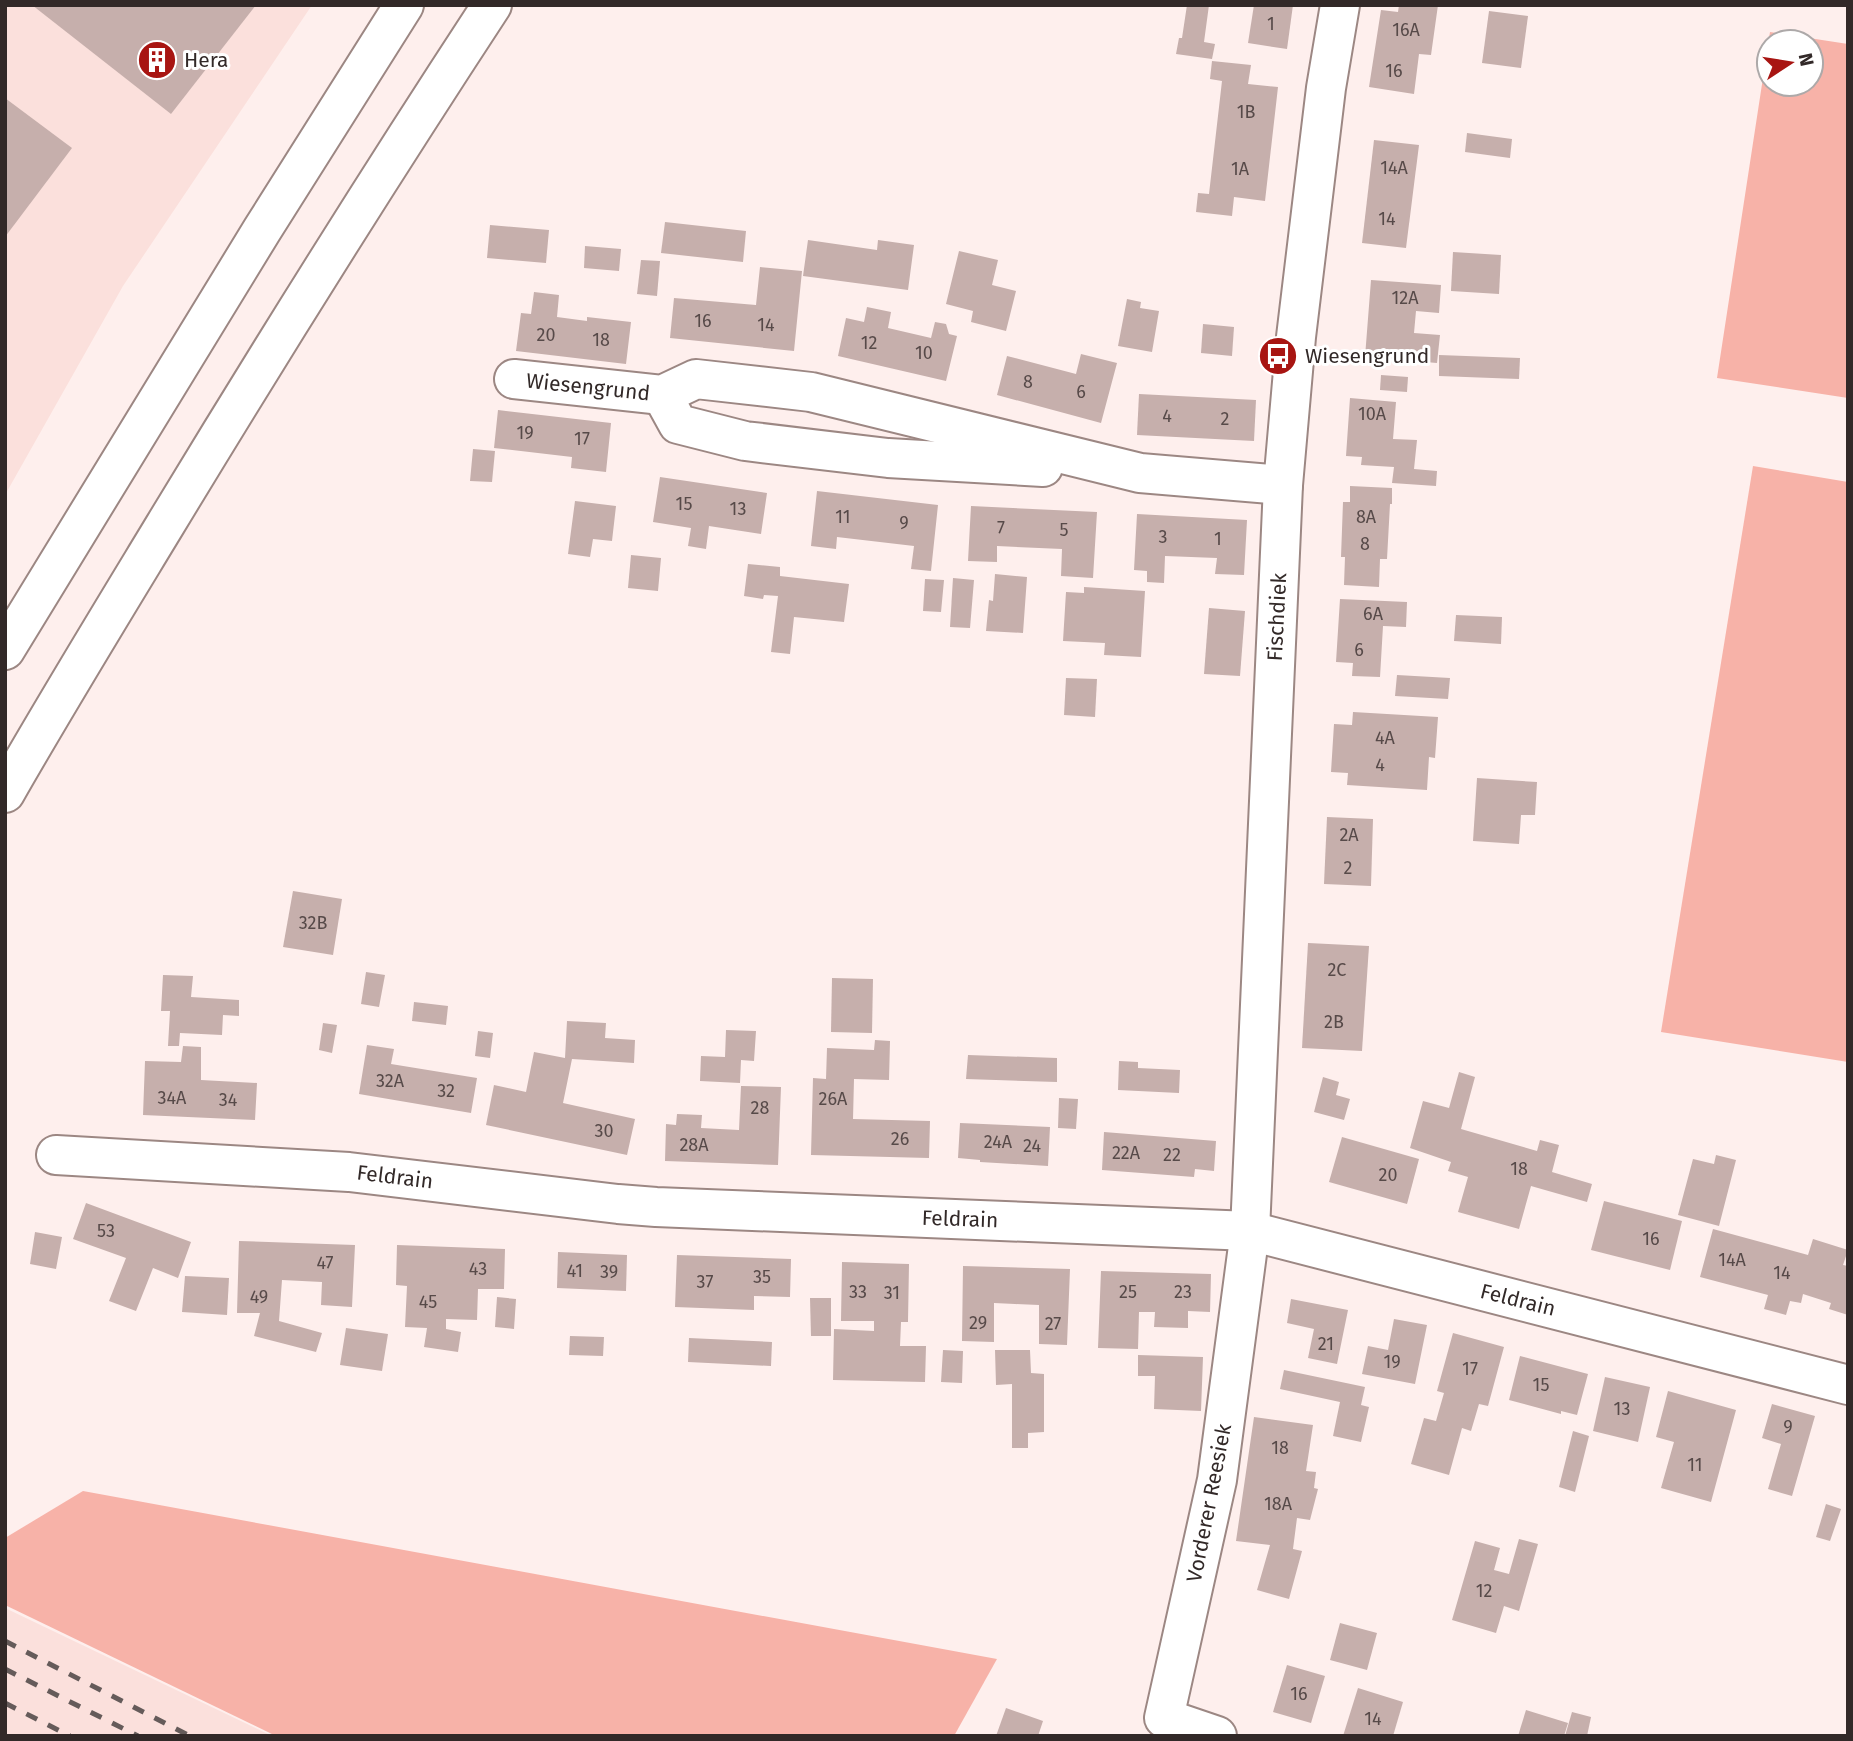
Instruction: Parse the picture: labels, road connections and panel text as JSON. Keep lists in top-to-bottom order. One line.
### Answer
{"streets":{"main road":["Wiesengrund","Fischdiek","Feldrain","Vorderer Reesiek"]},"crossings":[["Wiesengrund","Fischdiek"],["Fischdiek","Feldrain"],["Fischdiek","Vorderer Reesiek"],["Feldrain","Vorderer Reesiek"]],"places":{"building":["Hera"],"bus stop":["Wiesengrund"]},"house_numbers":["1","16A","16","1B","14A","1A","14","12A","16","14","20","18","12","10","8","6","10A","4","2","19","17","15","13","11","8A","9","7","5","3","1","8","6A","6","4A","4","2A","2","32B","2C","2B","32A","32","34A","26A","34","28","30","26","24A","28A","24","22A","22","18","20","53","16","14A","47","43","41","39","14","35","37","33","25","23","31","49","45","29","27","21","19","17","15","13","9","18","11","18A","12","16","14"],"north":"right"}
